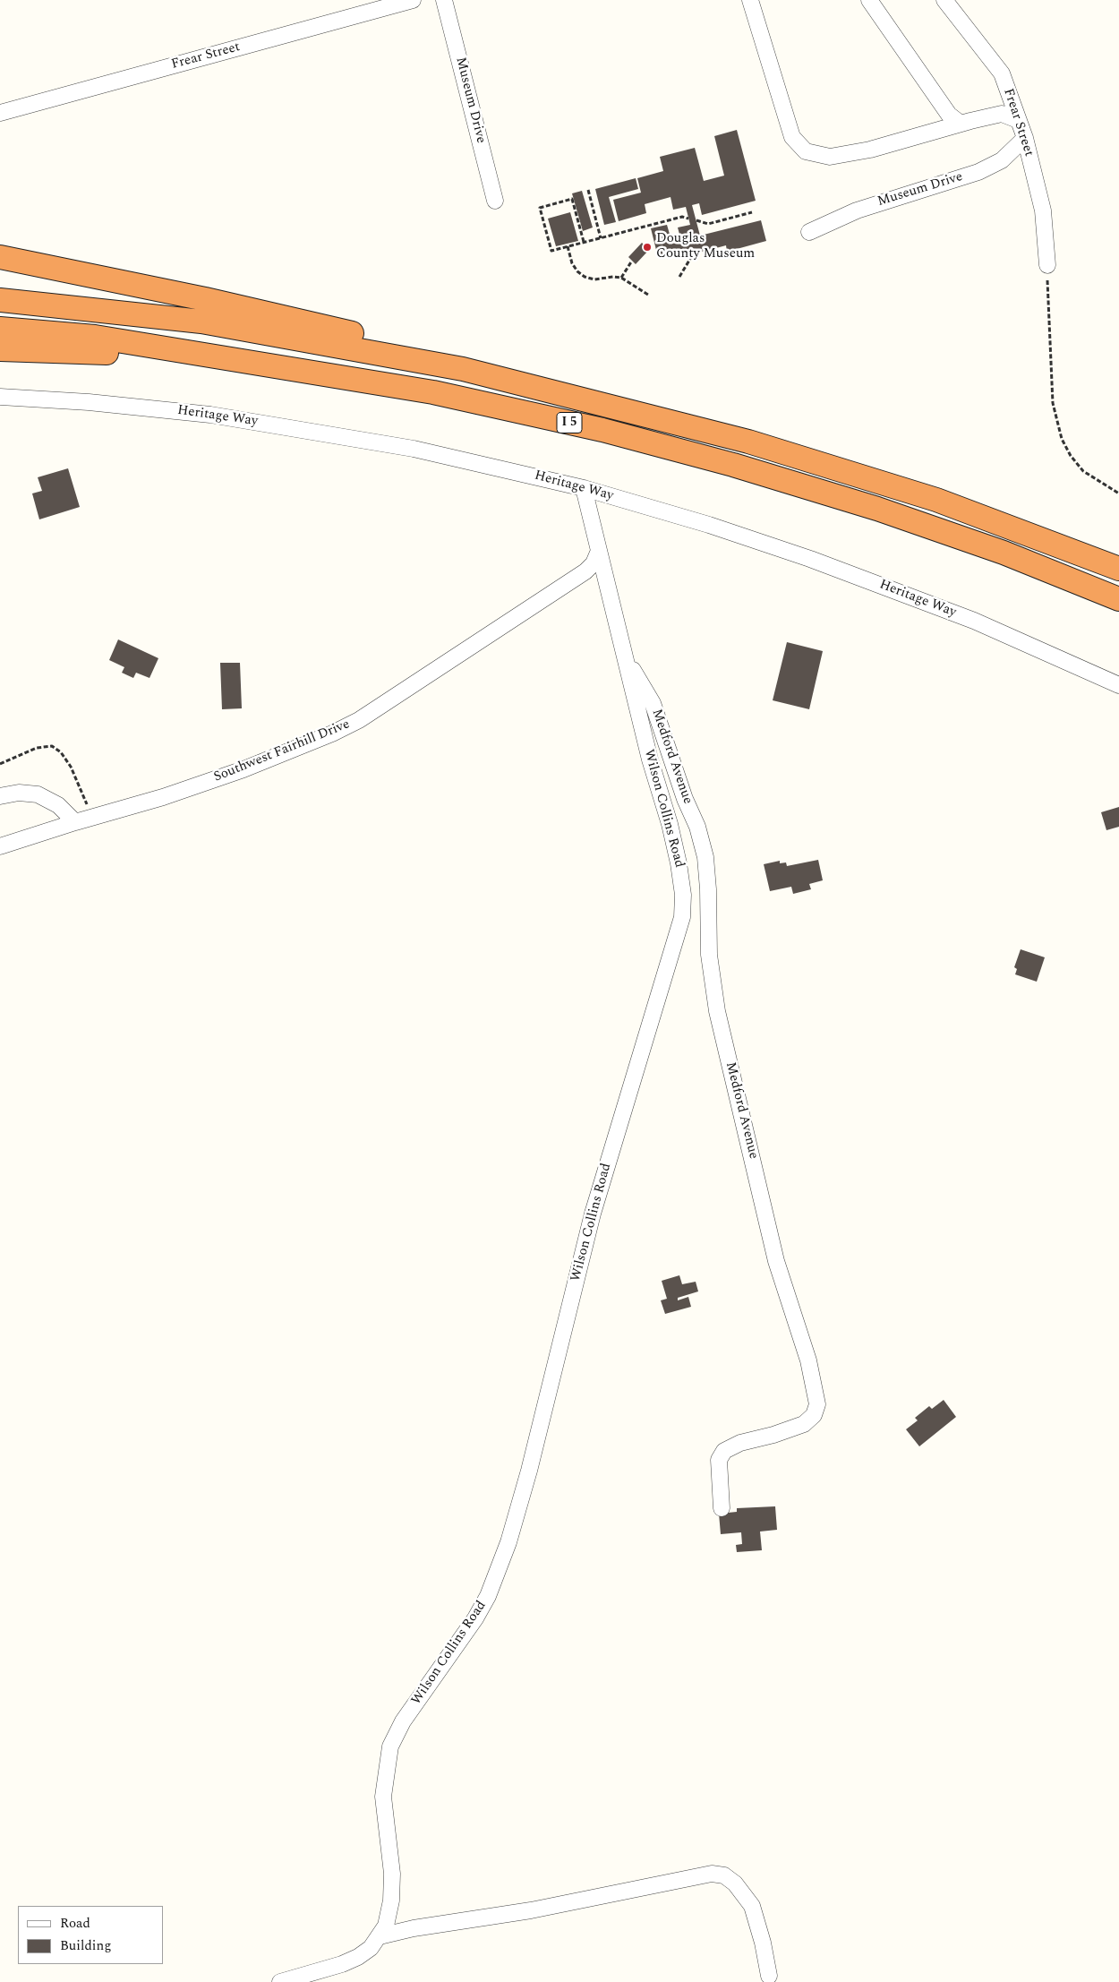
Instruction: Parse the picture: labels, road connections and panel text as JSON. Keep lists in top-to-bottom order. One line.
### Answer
{"streets":{"highway":["I 5"],"street":["Frear Street","Museum Drive","Heritage Way","Southwest Fairhill Drive","Medford Avenue","Wilson Collins Road"]},"crossings":[["Frear Street","Museum Drive"],["Heritage Way","Wilson Collins Road"],["Southwest Fairhill Drive","Wilson Collins Road"],["Medford Avenue","Wilson Collins Road"]],"places":["Douglas County Museum"],"legend":["Road","Building"]}
